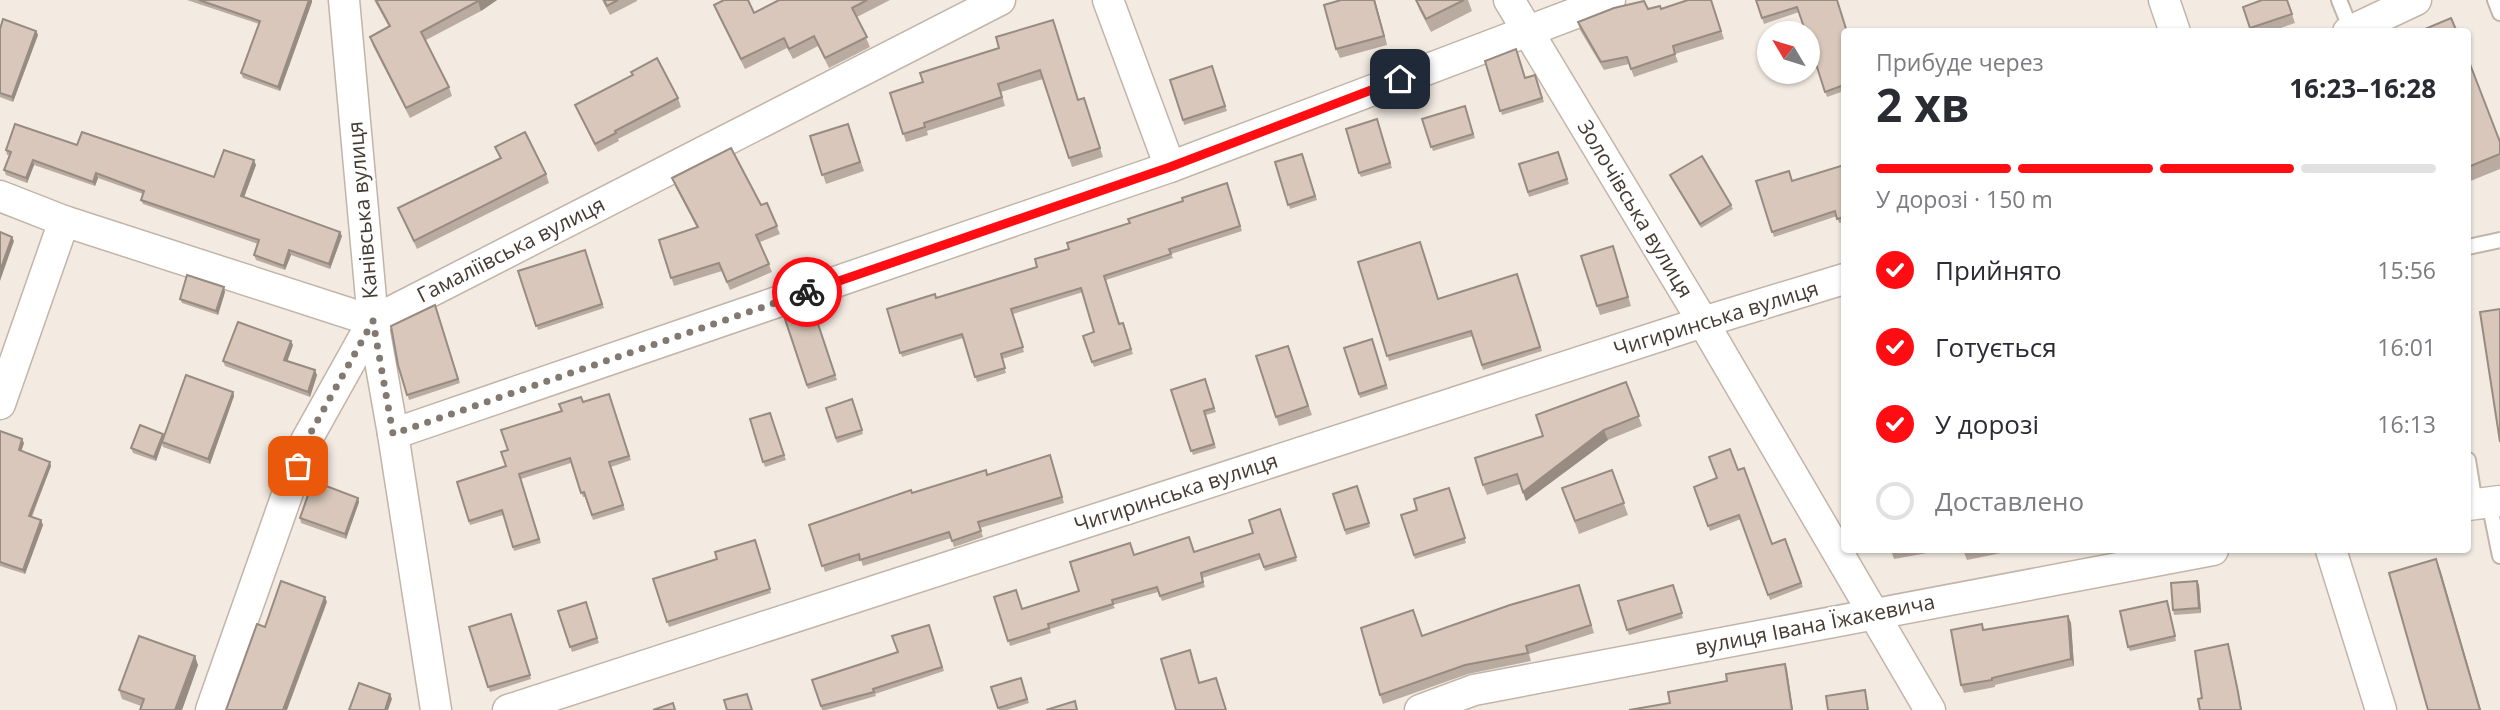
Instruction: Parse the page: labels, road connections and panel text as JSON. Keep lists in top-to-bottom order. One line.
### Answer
{"streets":{"street":["Золочівська вулиця","Канівська вулиця","Гамаліївська вулиця","Чигиринська вулиця","вулиця Івана Їжакевича"]},"crossings":[["Золочівська вулиця","Чигиринська вулиця"],["Золочівська вулиця","вулиця Івана Їжакевича"],["Канівська вулиця","Гамаліївська вулиця"]],"north":"top left","page":{"heading":["2 хв","Прибуде через","16:23–16:28"],"bar":"У дорозі · 150 m","list":[["Прийнято","15:56"],["Готується","16:01"],["У дорозі","16:13"],"Доставлено"]}}
